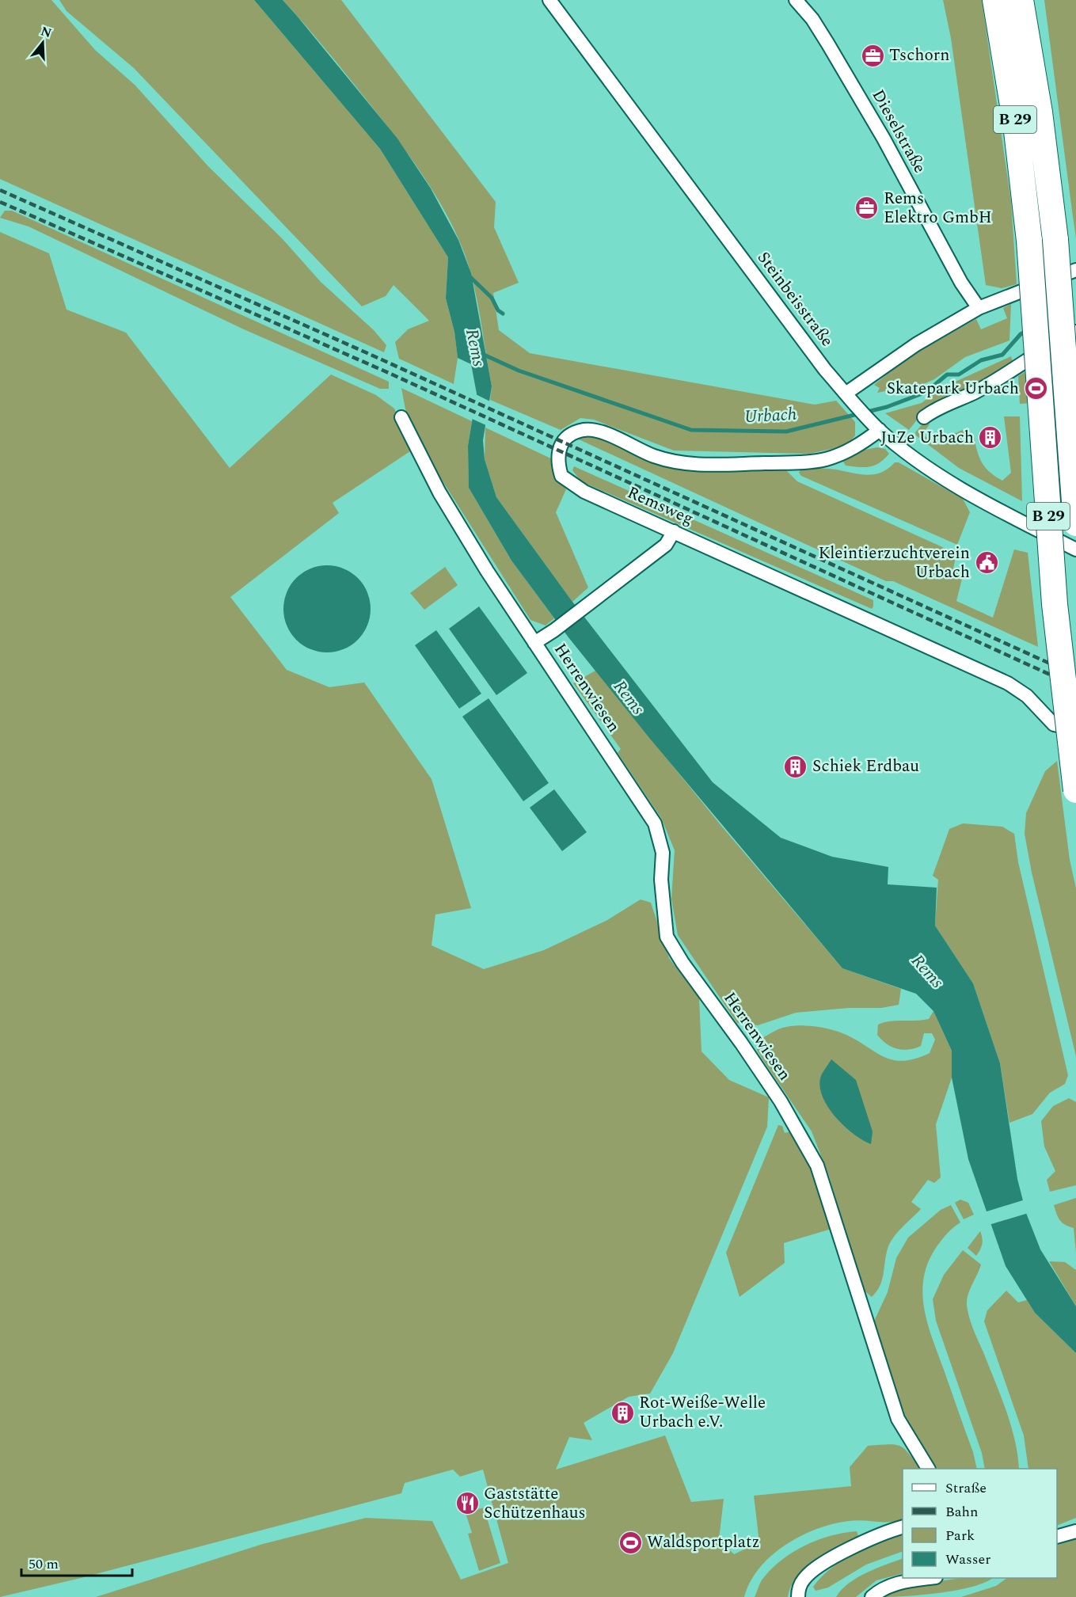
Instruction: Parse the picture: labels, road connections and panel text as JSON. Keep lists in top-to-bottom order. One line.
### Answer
{"streets":{"highway":["B 29"],"street":["Dieselstraße","Steinbeisstraße","Remsweg","Herrenwiesen"]},"crossings":[["Steinbeisstraße","Remsweg"]],"water":["Rems","Urbach"],"places":{"office":["Tschorn","Rems Elektro GmbH"],"sports":["Skatepark Urbach","Waldsportplatz"],"building":["JuZe Urbach","Schiek Erdbau","Rot-Weiße-Welle Urbach e.V."],"public building":["Kleintierzuchtverein Urbach"],"restaurant":["Gaststätte Schützenhaus"]},"legend":["Straße","Bahn","Park","Wasser"],"scale_bar":"50 m","north":"top"}
